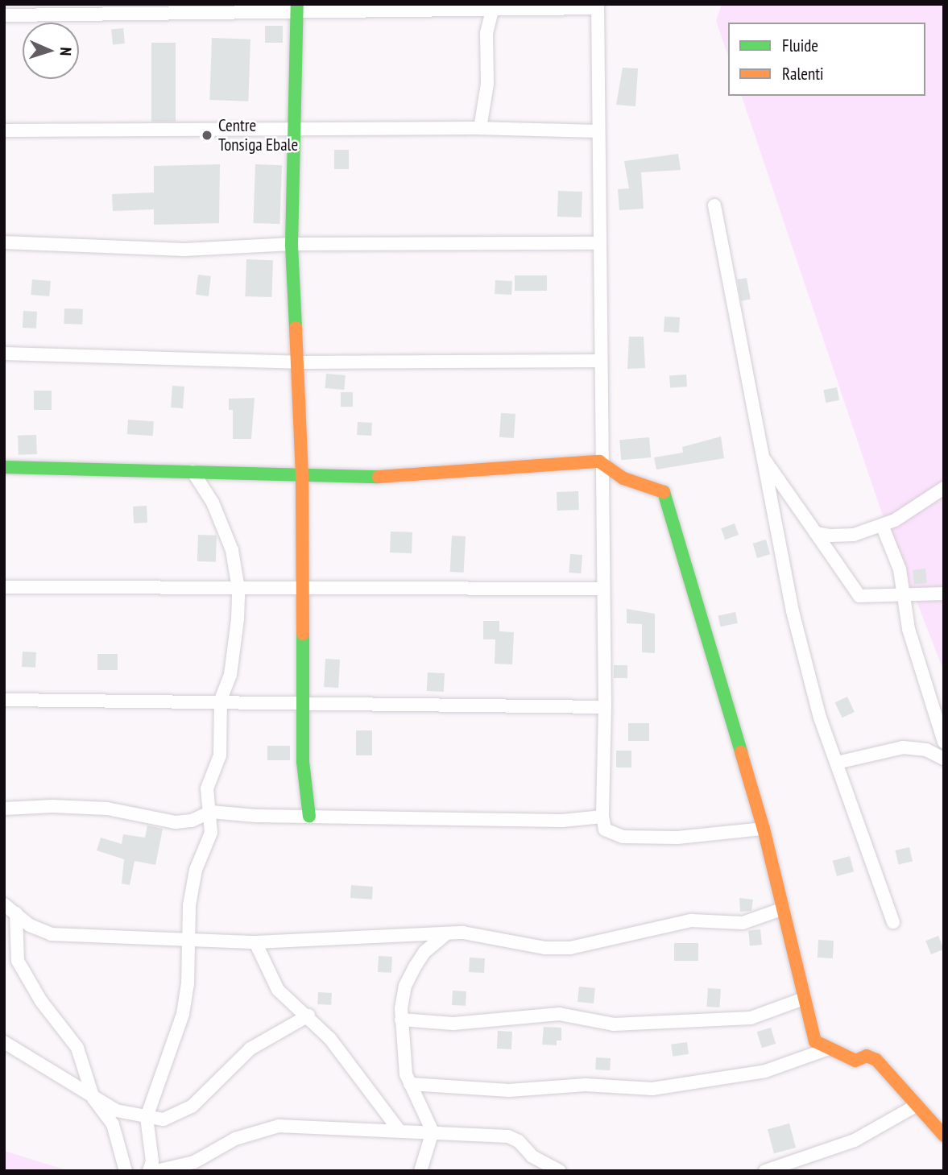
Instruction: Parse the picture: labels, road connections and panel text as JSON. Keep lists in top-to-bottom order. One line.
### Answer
{"places":["Centre Tonsiga Ebale"],"legend":["Fluide","Ralenti"],"north":"right"}
